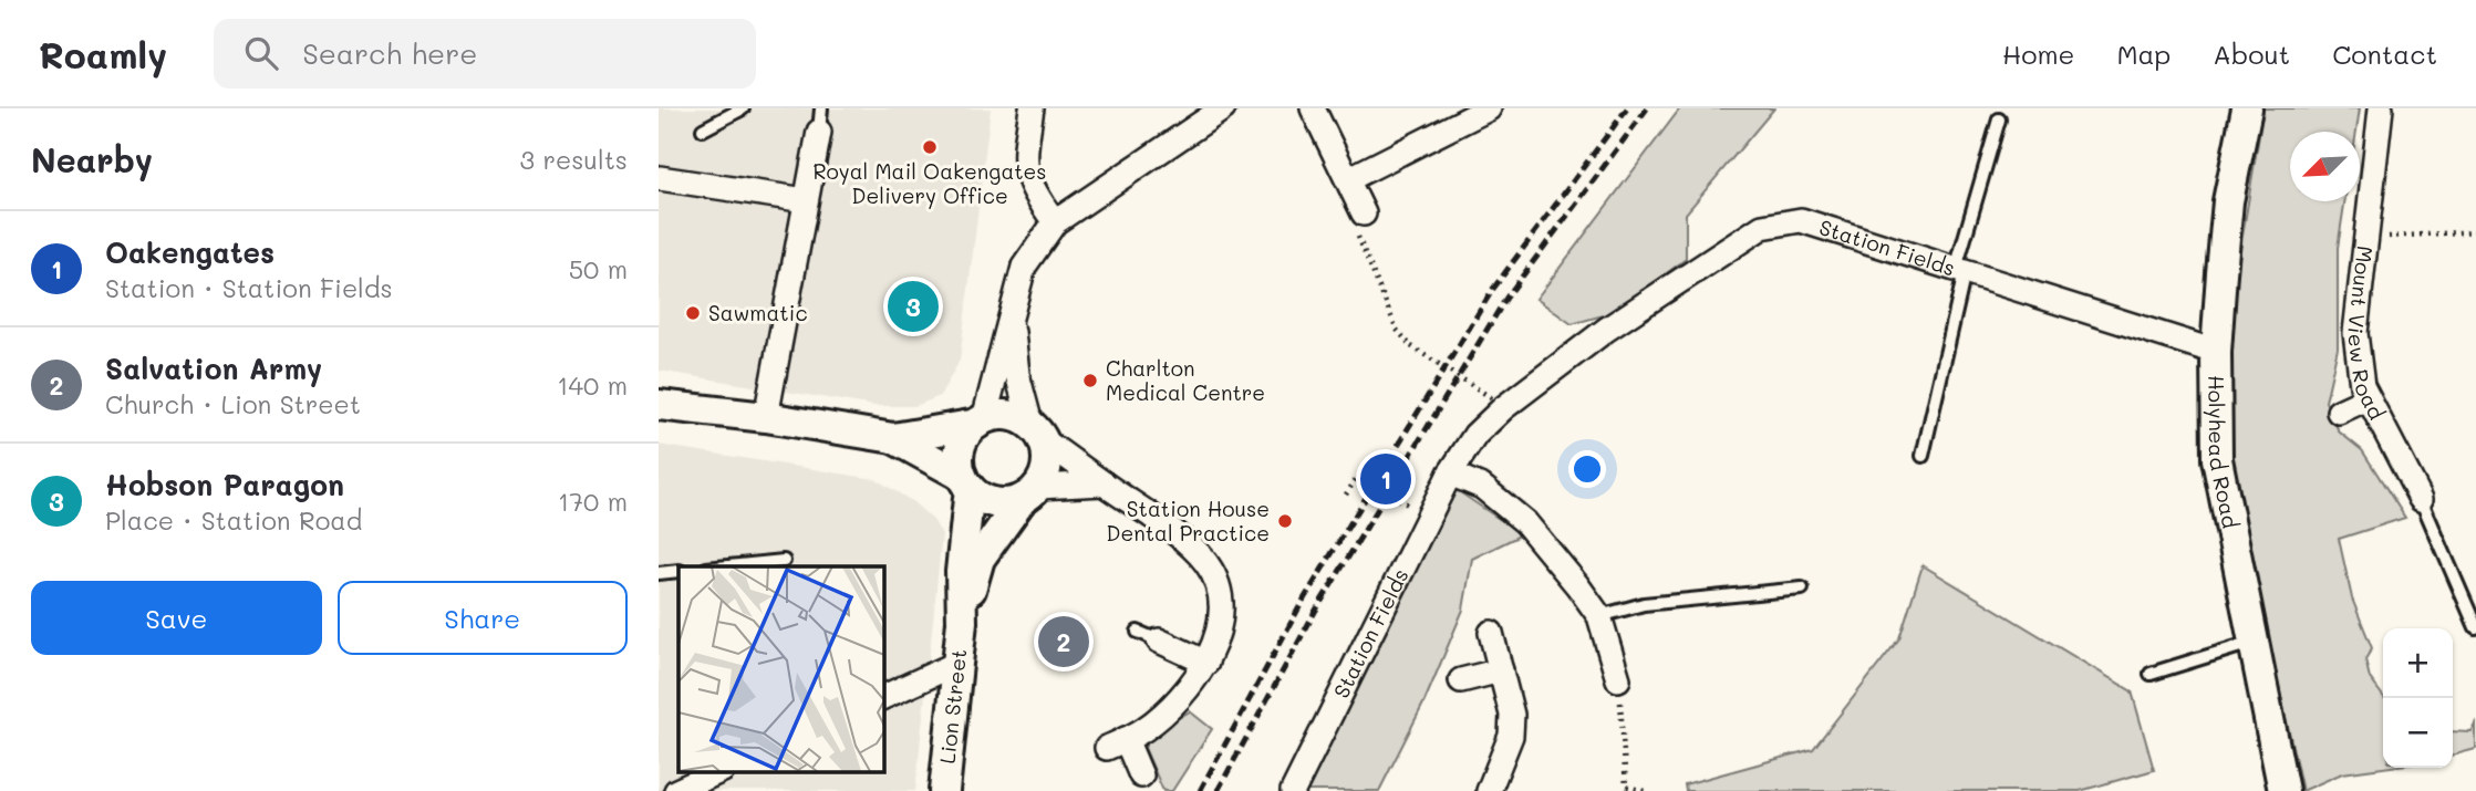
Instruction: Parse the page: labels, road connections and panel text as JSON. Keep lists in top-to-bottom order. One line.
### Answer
{"streets":{"street":["Station Fields","Mount View Road","Holyhead Road","Lion Street"]},"crossings":[["Station Fields","Holyhead Road"]],"places":["Royal Mail Oakengates Delivery Office","Sawmatic","Charlton Medical Centre","Station House Dental Practice"],"north":"bottom left","page":{"header":"Roamly","search":"Search here","nav":["Home","Map","About","Contact"],"heading":["Nearby","3 results"],"list":[{"mark":"1","name":"Oakengates","note":"Station · Station Fields","value":"50 m"},{"mark":"2","name":"Salvation Army","note":"Church · Lion Street","value":"140 m"},{"mark":"3","name":"Hobson Paragon","note":"Place · Station Road","value":"170 m"}],"pins":["3","1","2"],"buttons":["Save","Share"],"map_buttons":["+","−"]}}
